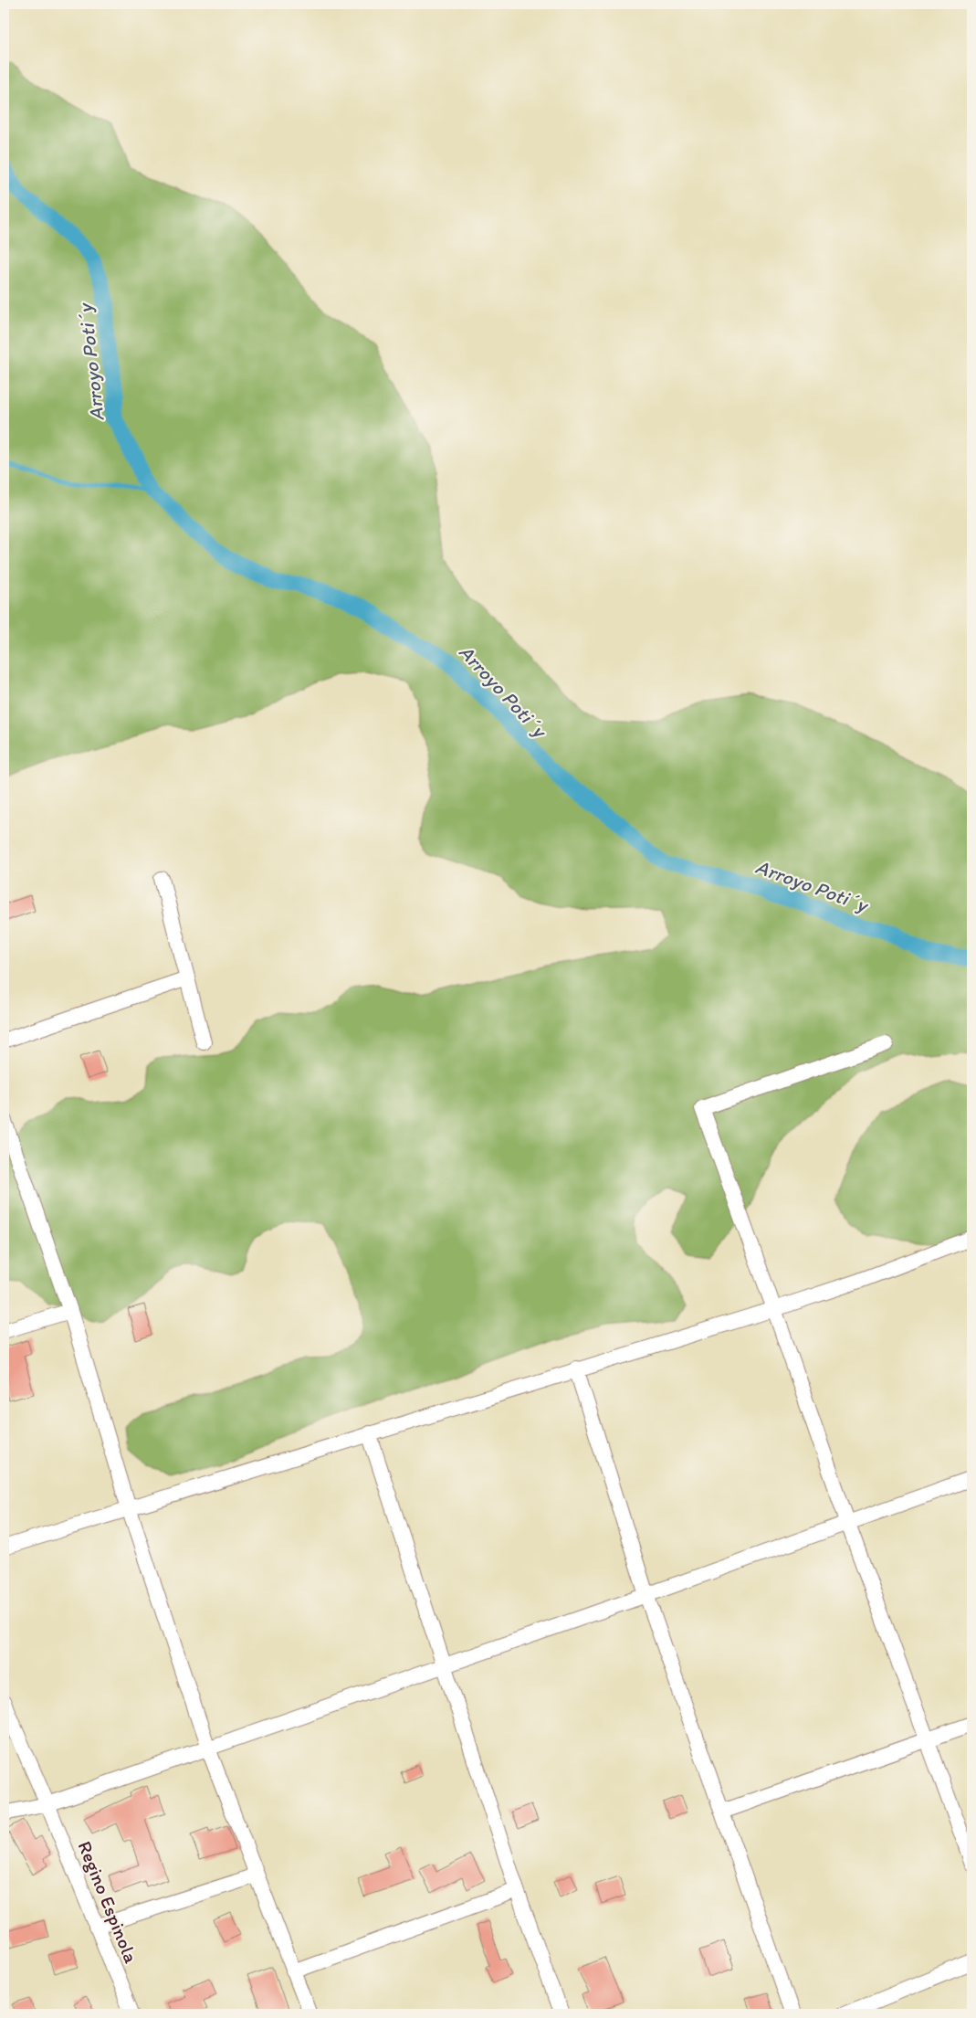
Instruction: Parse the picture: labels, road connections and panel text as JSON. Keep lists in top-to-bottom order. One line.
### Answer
{"streets":{"street":["Regino Espinola"]},"water":["Arroyo Poti´y"]}
